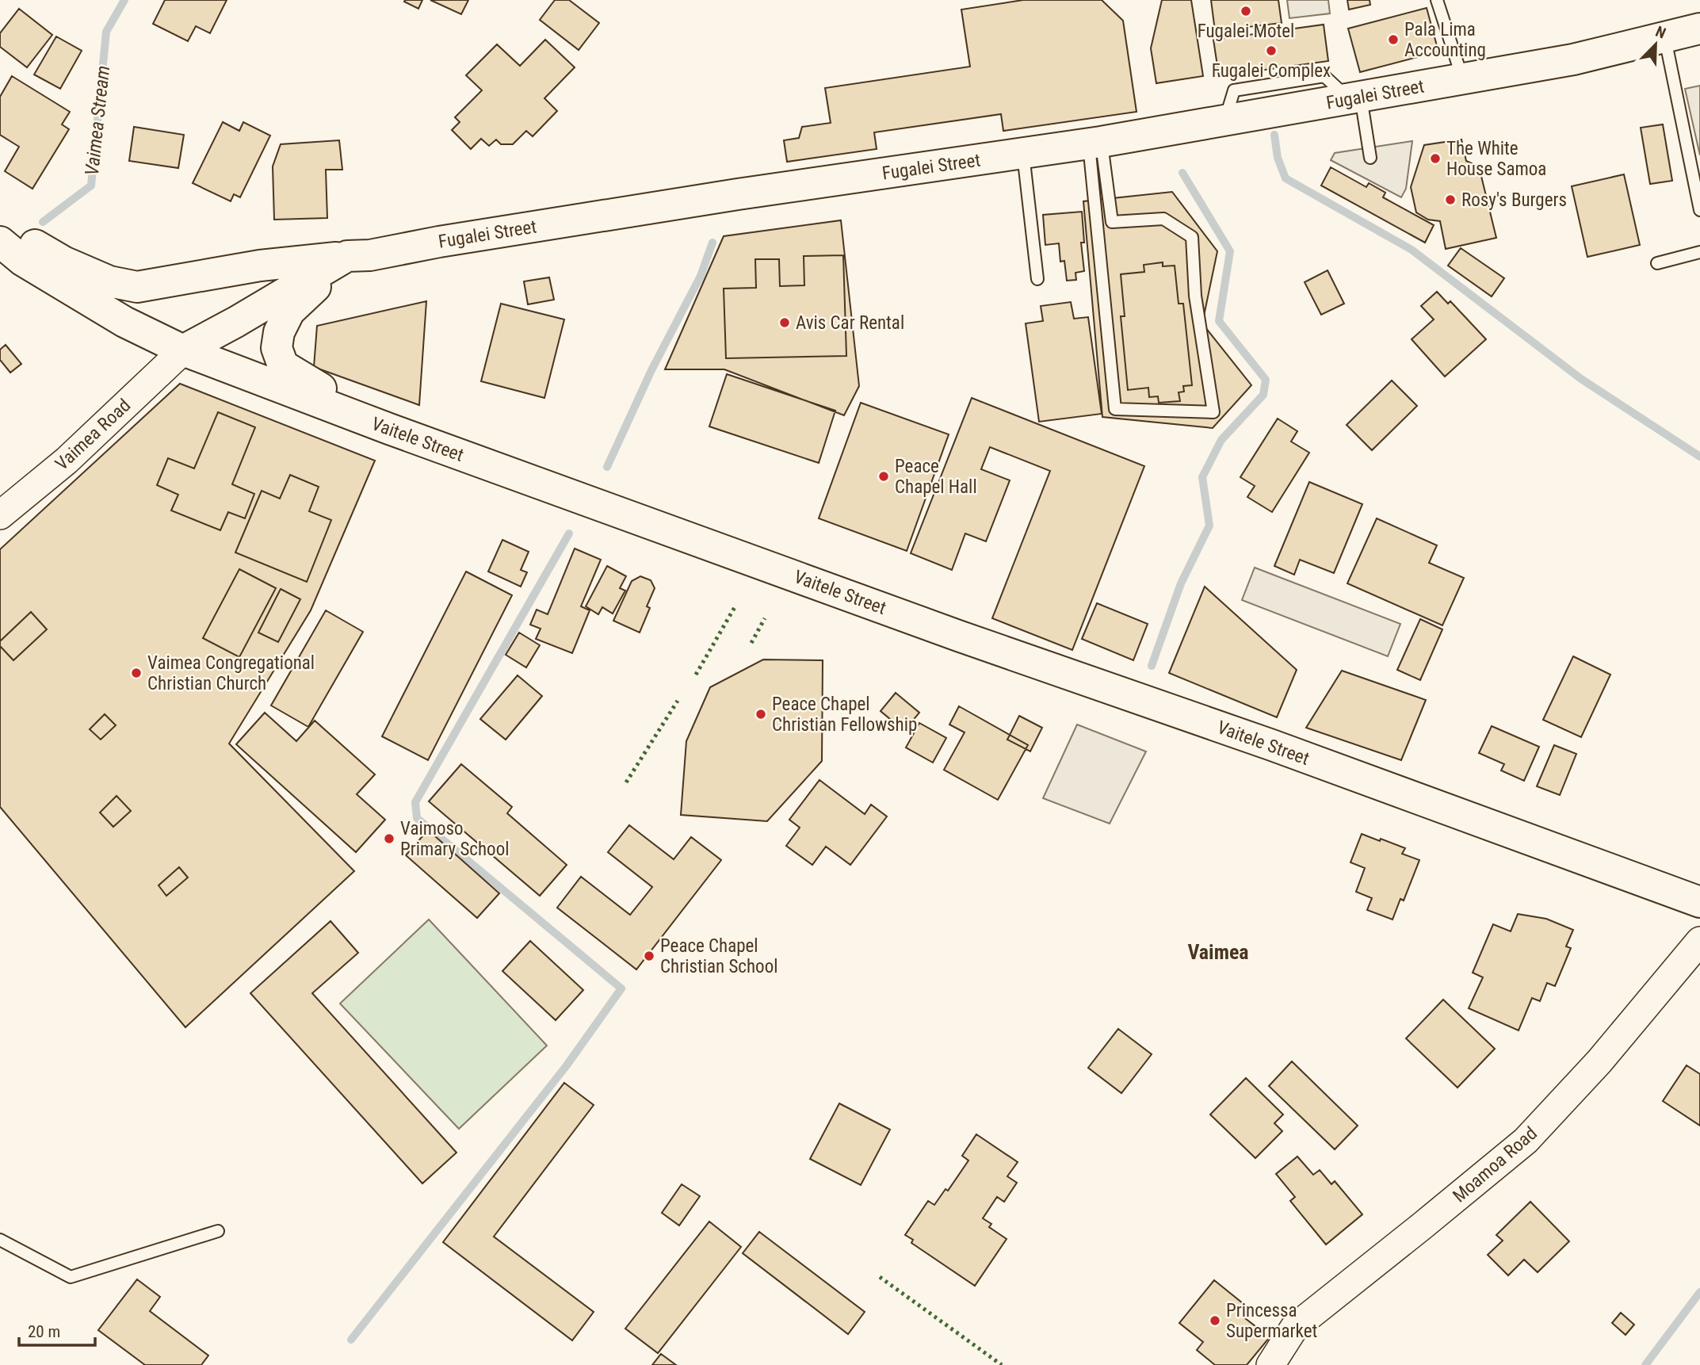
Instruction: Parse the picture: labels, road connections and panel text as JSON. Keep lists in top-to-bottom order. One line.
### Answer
{"streets":{"main road":["Fugalei Street","Vaitele Street"],"street":["Vaimea Road","Moamoa Road"]},"crossings":[["Fugalei Street","Vaimea Road"],["Fugalei Street","Vaitele Street"],["Vaimea Road","Vaitele Street"]],"districts":["Vaimea"],"water":["Vaimea Stream"],"places":["Fugalei Motel","Pala Lima Accounting","Fugalei Complex","The White House Samoa","Rosy's Burgers","Avis Car Rental","Peace Chapel Hall","Vaimea Congregational Christian Church","Peace Chapel Christian Fellowship","Vaimoso Primary School","Peace Chapel Christian School","Princessa Supermarket"],"scale_bar":"20 m","north":"top right"}
